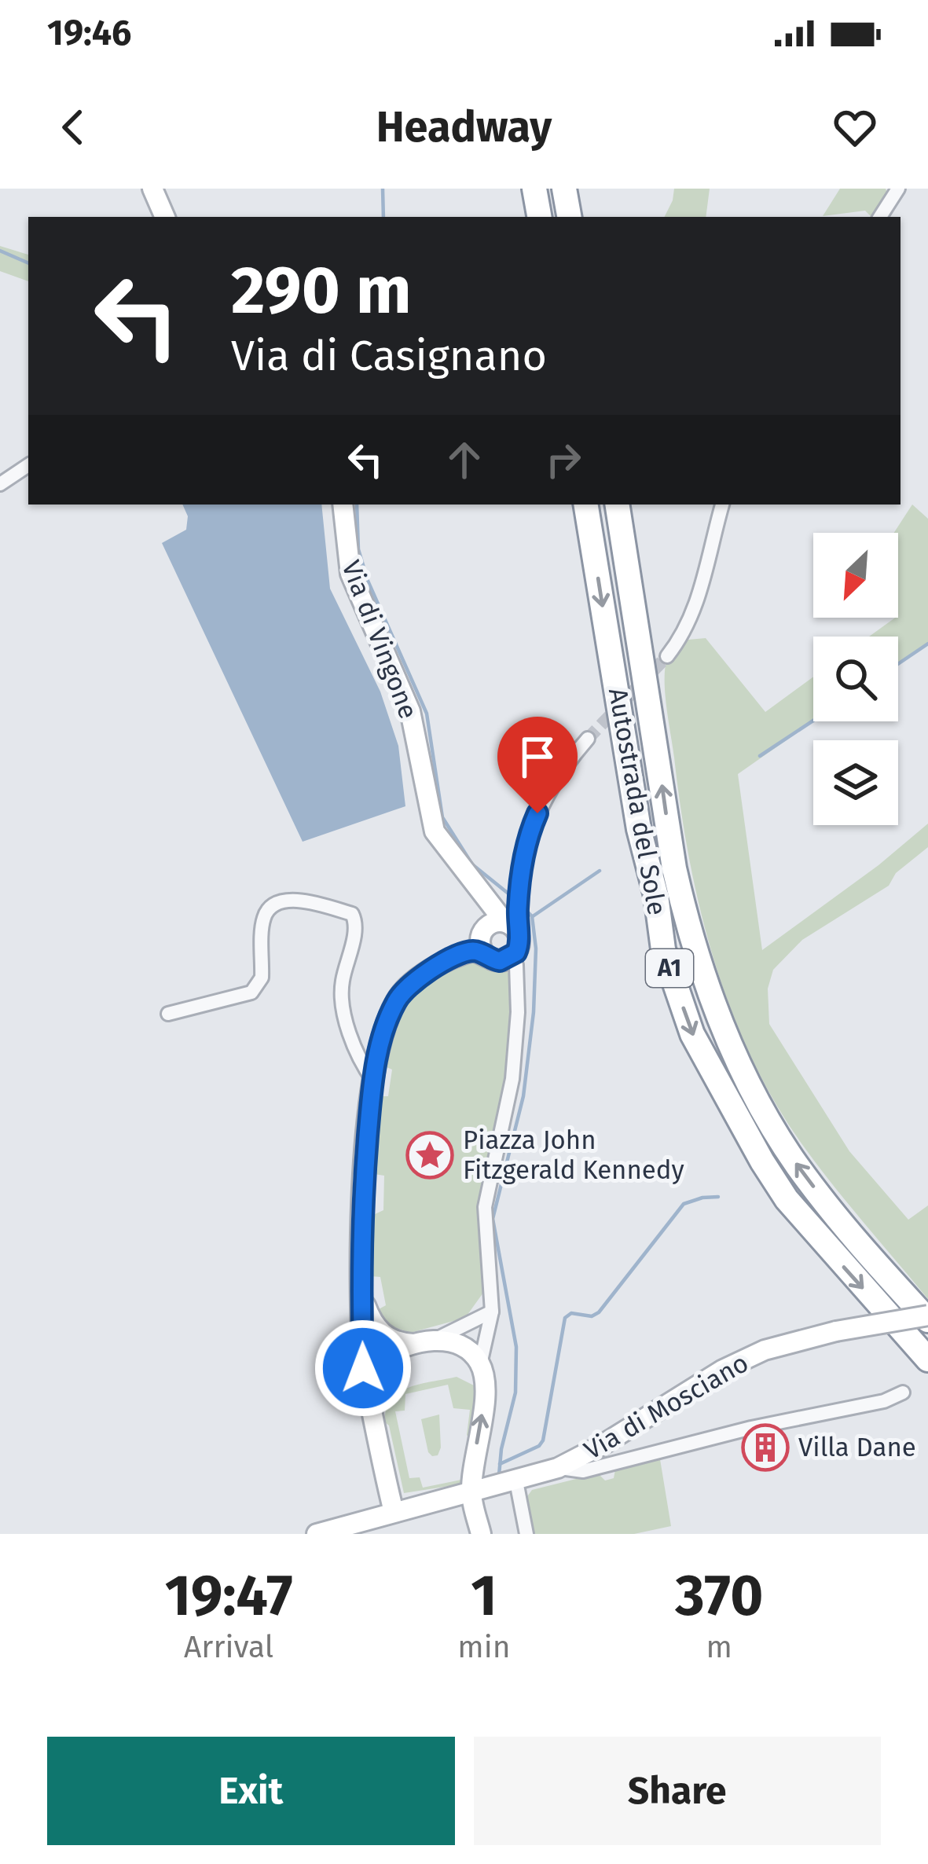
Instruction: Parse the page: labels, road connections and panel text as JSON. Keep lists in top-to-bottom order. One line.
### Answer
{"streets":{"highway":["Autostrada del Sole","A1"],"street":["Via di Vingone","Via di Mosciano"]},"crossings":[["Autostrada del Sole","Via di Mosciano"]],"places":{"place":["Piazza John Fitzgerald Kennedy"],"building":["Villa Dane"]},"north":"bottom left","page":{"status":"19:46","header":"Headway","turn":["290 m","Via di Casignano"],"eta":["19:47","Arrival","1","min","370","m"],"buttons":["Exit","Share"]}}
